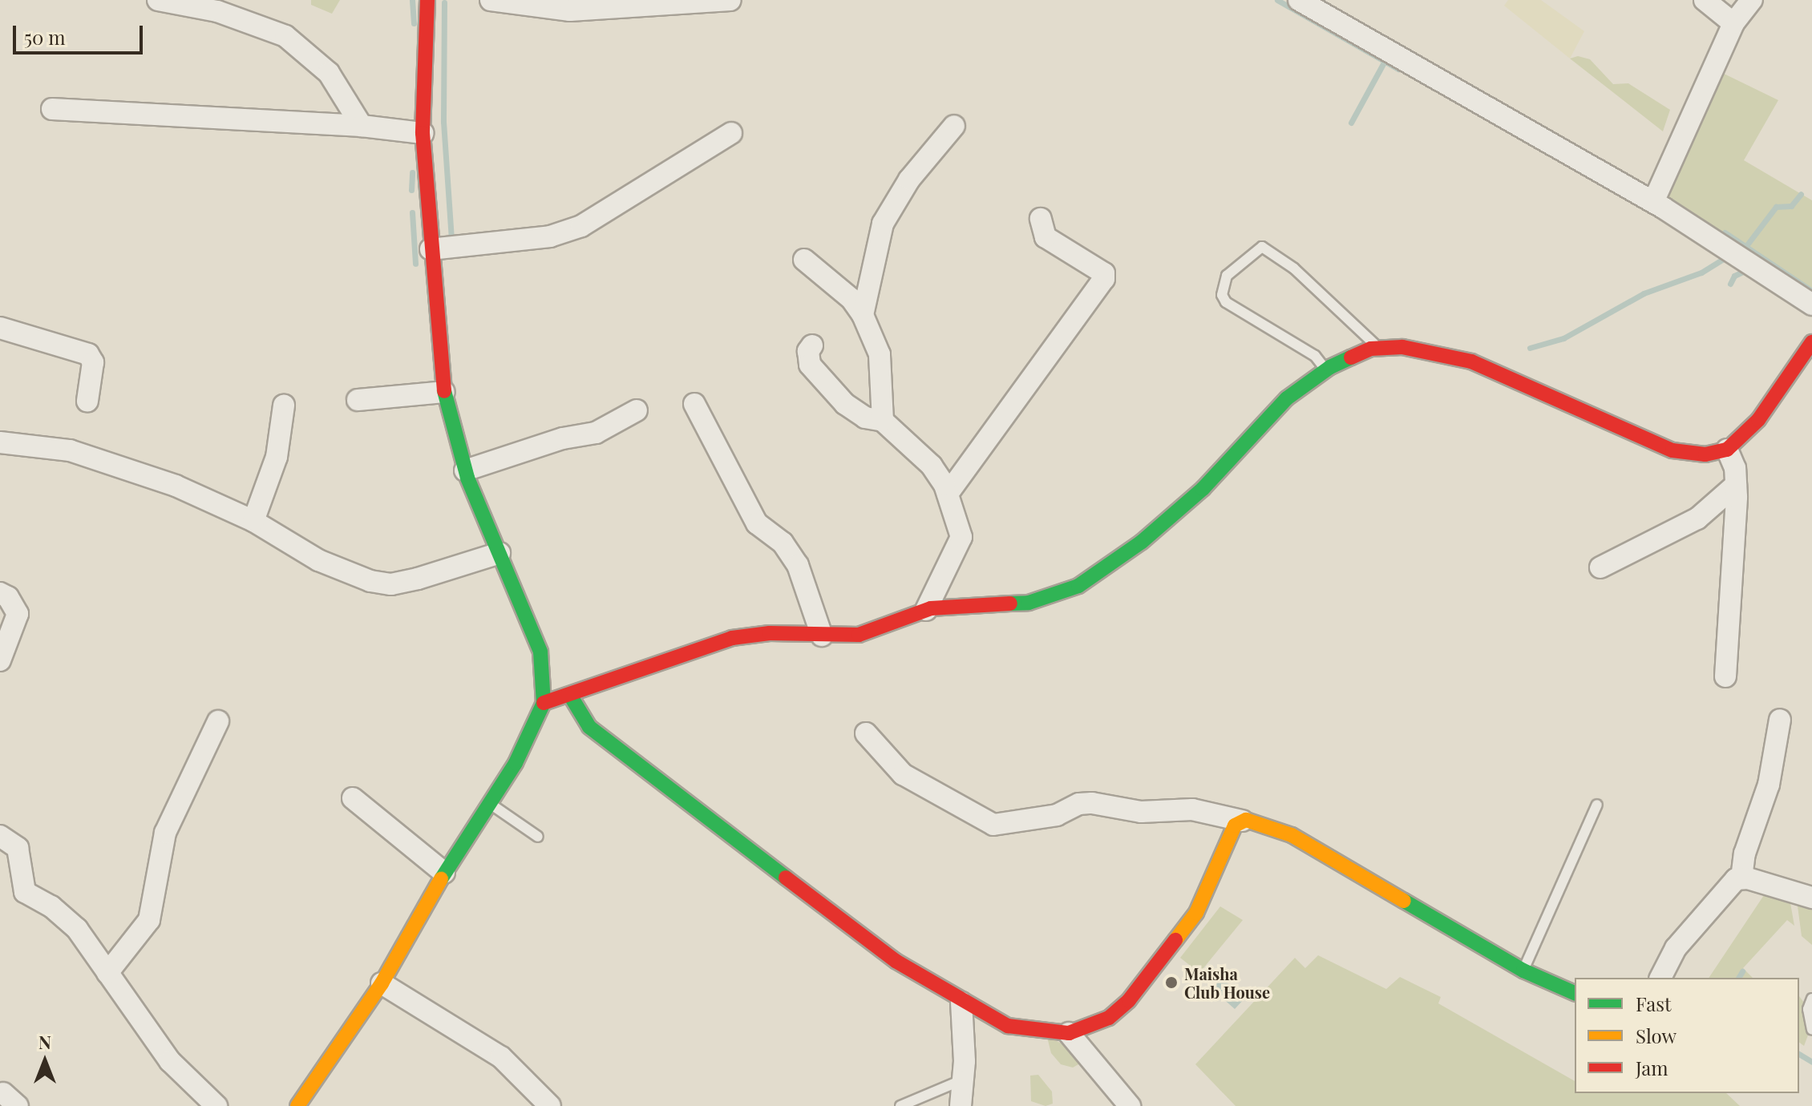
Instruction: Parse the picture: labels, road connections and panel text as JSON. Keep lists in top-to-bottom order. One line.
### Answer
{"places":["Maisha Club House"],"legend":["Fast","Slow","Jam"],"scale_bar":"50 m","north":"top"}
